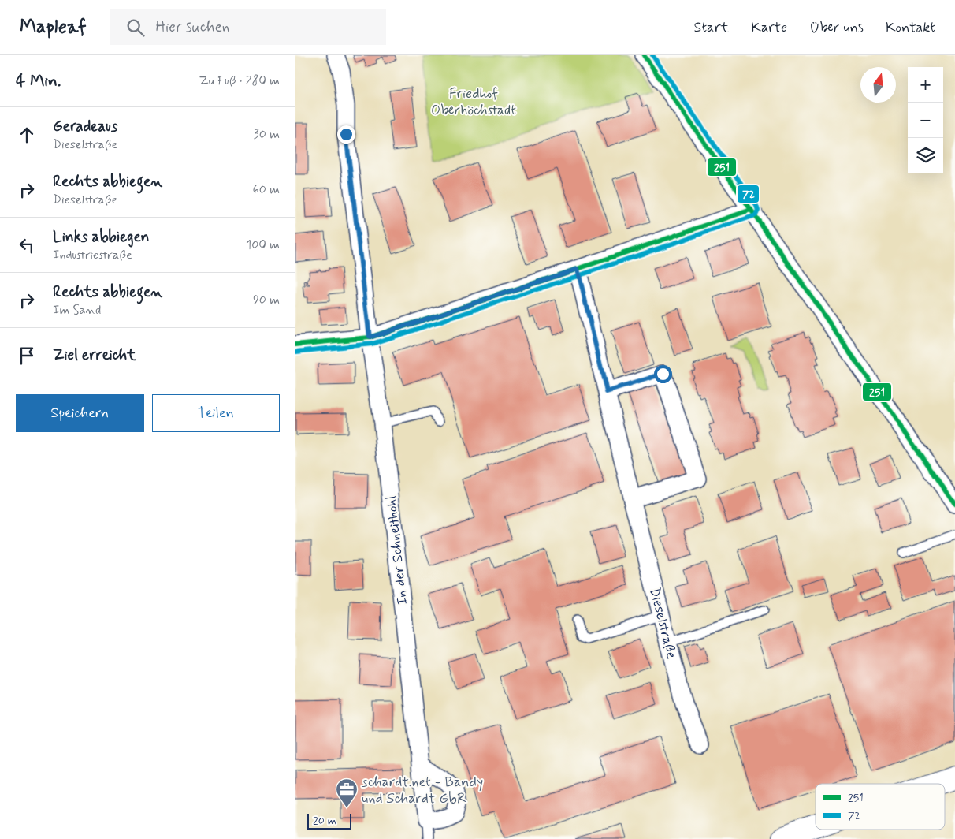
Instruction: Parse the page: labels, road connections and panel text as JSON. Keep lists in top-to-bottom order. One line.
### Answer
{"streets":{"street":["In der Schneithohl","Dieselstraße"]},"parks":["Friedhof Oberhöchstadt"],"places":{"office":["schardt.net - Bandy und Schardt GbR"]},"lines":["transit line 251","transit line 72"],"legend":["251","72"],"scale_bar":"20 m","north":"top","page":{"header":"Mapleaf","search":"Hier suchen","nav":["Start","Karte","Über uns","Kontakt"],"heading":["4 Min.","Zu Fuß · 280 m"],"map_buttons":["+","−"],"list":[["Geradeaus","Dieselstraße","30 m"],["Rechts abbiegen","Dieselstraße","60 m"],["Links abbiegen","Industriestraße","100 m"],["Rechts abbiegen","Im Sand","90 m"],"Ziel erreicht"],"buttons":["Speichern","Teilen"],"scale":"20 m"}}
